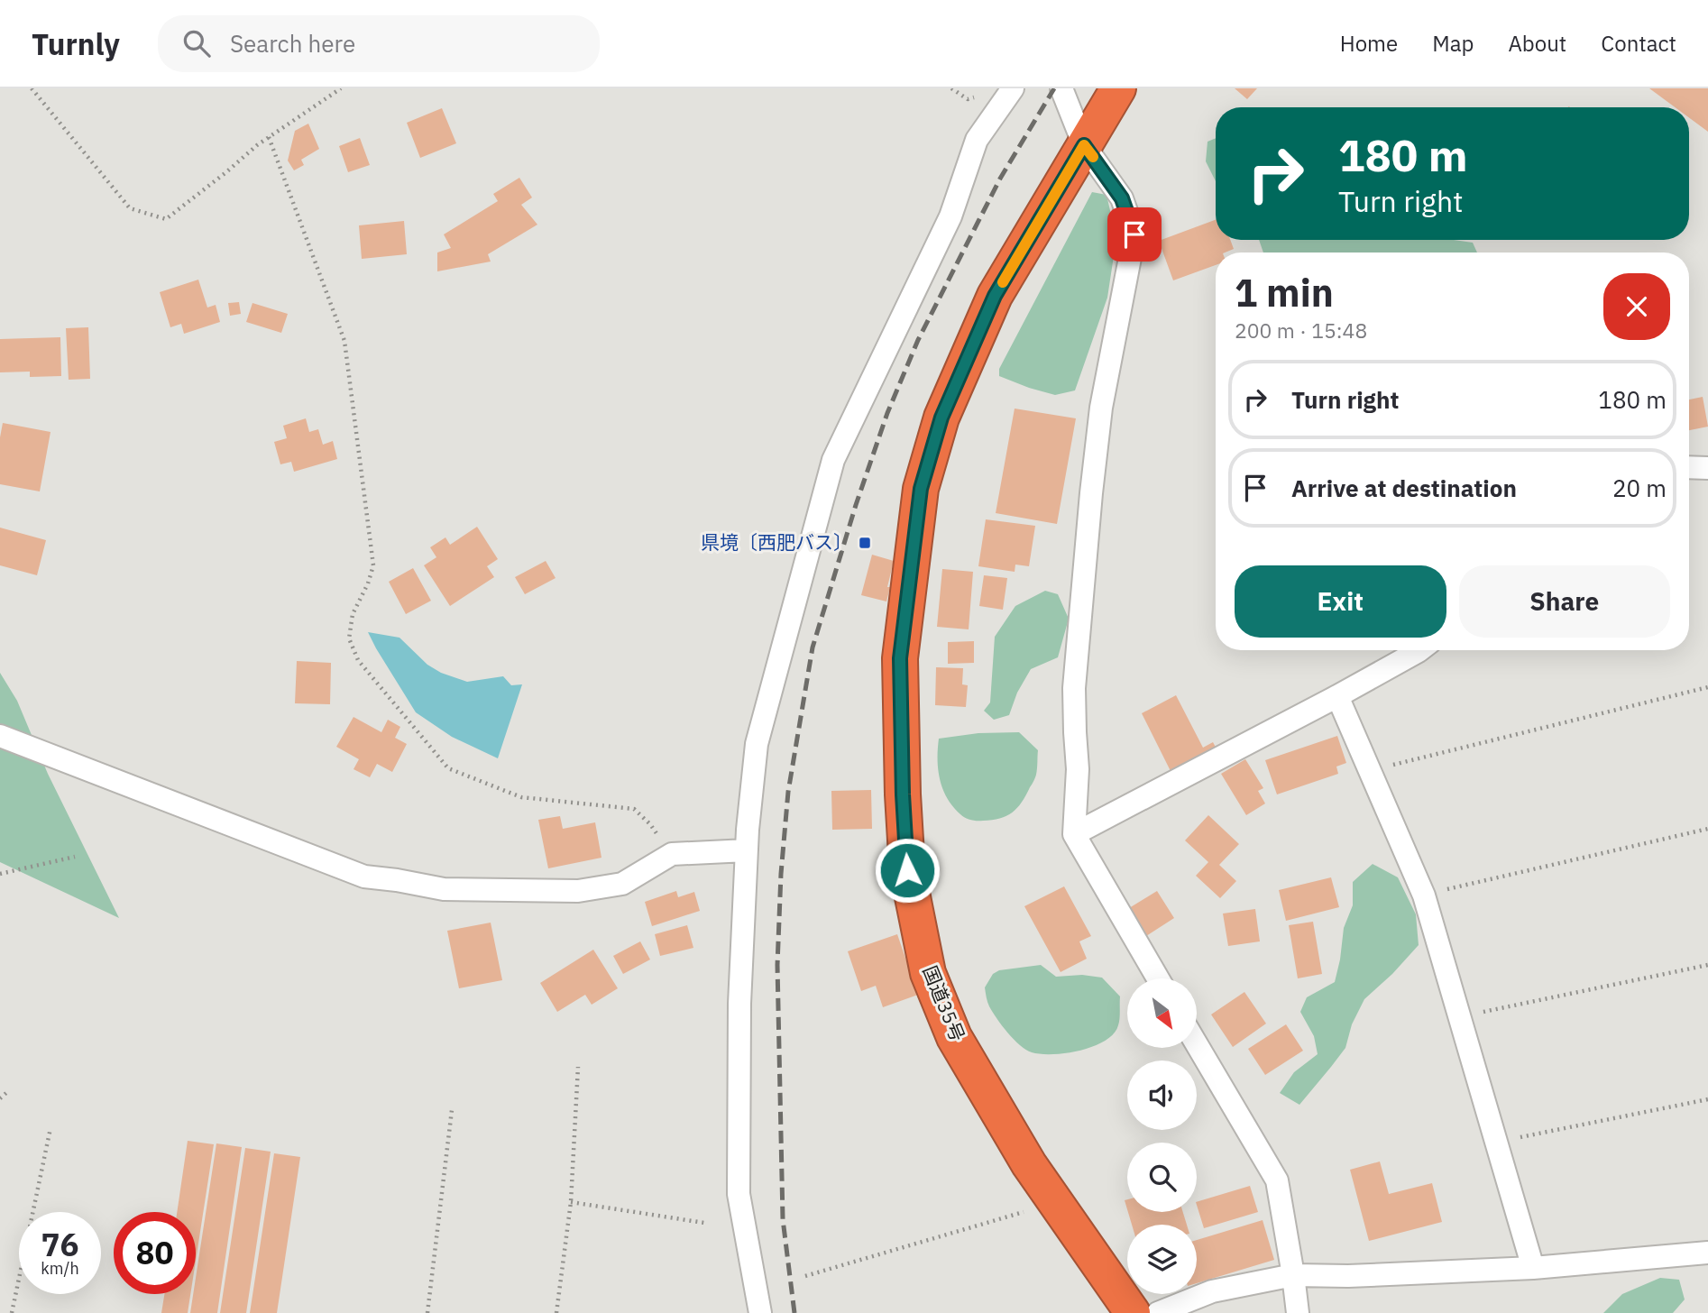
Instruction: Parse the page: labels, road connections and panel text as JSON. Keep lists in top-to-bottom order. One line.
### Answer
{"streets":{"highway":["国道35号"]},"places":{"transit":["県境〔西肥バス〕"]},"north":"bottom right","page":{"header":"Turnly","search":"Search here","nav":["Home","Map","About","Contact"],"turn":["180 m","Turn right"],"heading":["1 min","200 m · 15:48"],"list":[{"name":"Turn right","value":"180 m"},{"name":"Arrive at destination","value":"20 m"}],"buttons":["Exit","Share"],"speed":"76 km/h","limit":"80"}}
